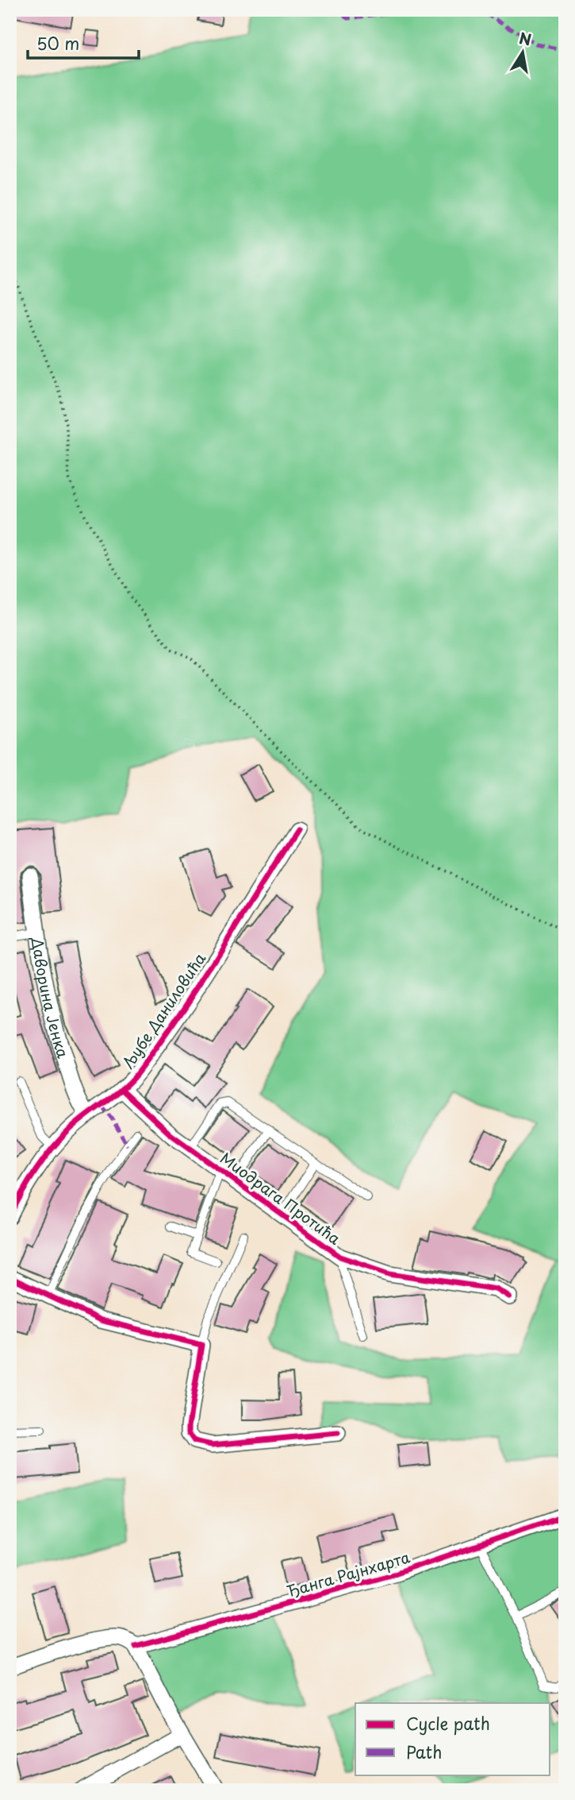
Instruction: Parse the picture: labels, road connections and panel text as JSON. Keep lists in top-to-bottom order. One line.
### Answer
{"streets":{"street":["Даворина Јенка","Љубе Даниловића","Миодрага Протића","Ђанга Рајнхарта"]},"crossings":[["Даворина Јенка","Љубе Даниловића"],["Љубе Даниловића","Миодрага Протића"]],"legend":["Cycle path","Path"],"scale_bar":"50 m","north":"top"}
